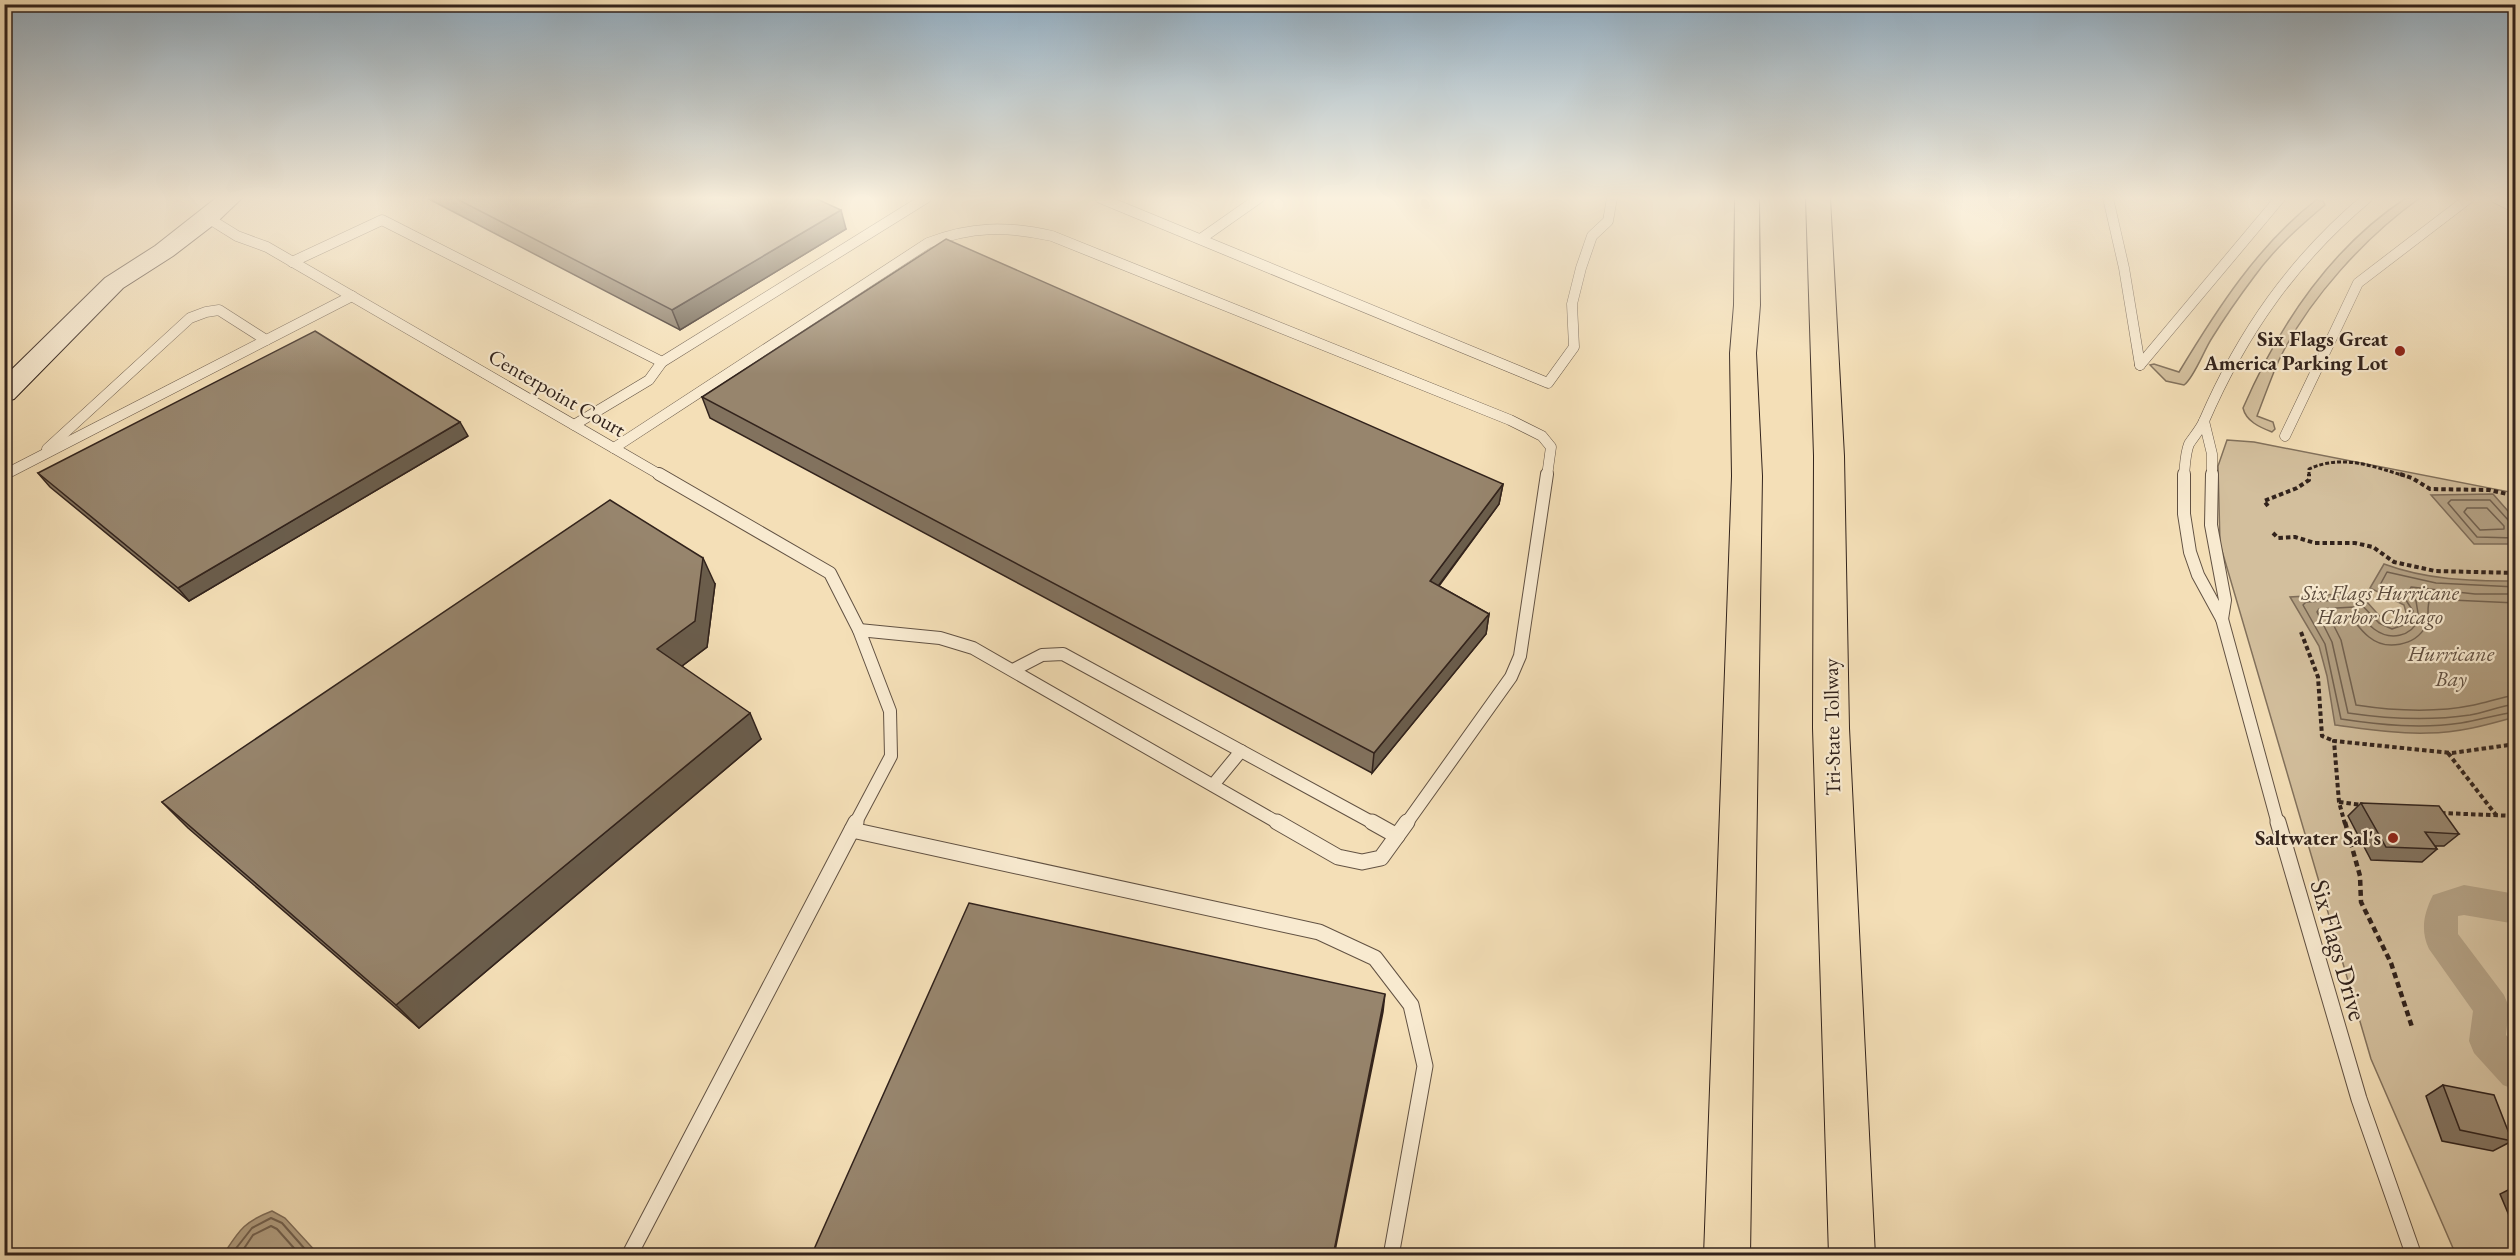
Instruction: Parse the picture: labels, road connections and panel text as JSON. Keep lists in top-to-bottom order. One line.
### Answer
{"streets":{"highway":["Tri-State Tollway"],"lane":["Centerpoint Court","Six Flags Drive"]},"water":["Hurricane Bay"],"parks":["Six Flags Hurricane Harbor Chicago"],"places":["Six Flags Great America Parking Lot","Saltwater Sal's"]}
